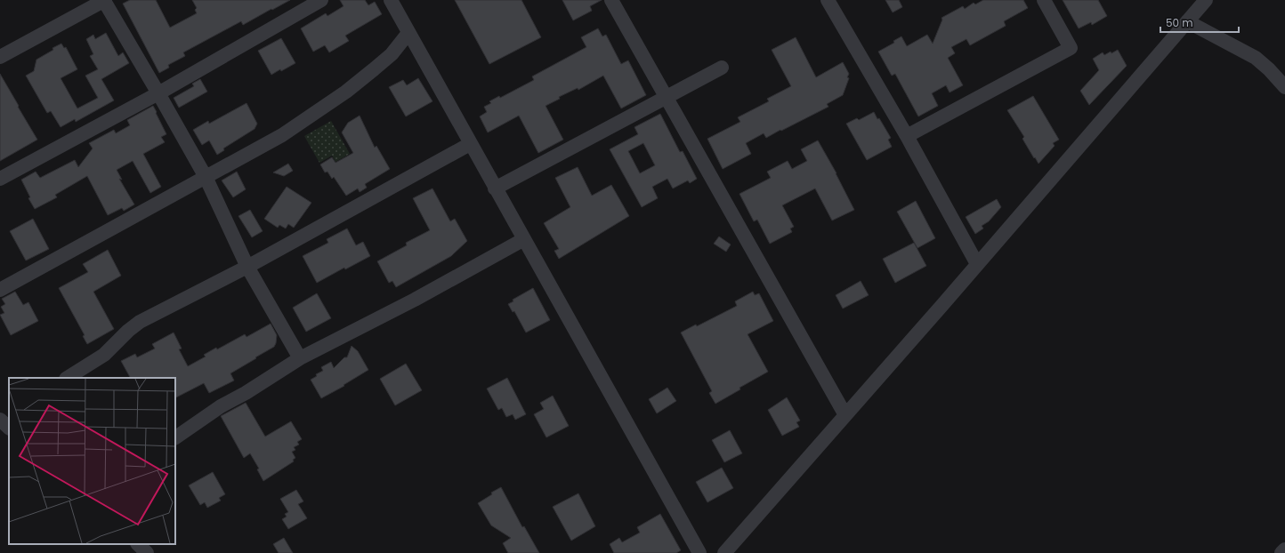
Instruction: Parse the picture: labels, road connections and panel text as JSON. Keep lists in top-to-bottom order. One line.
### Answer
{"scale_bar":"50 m"}
